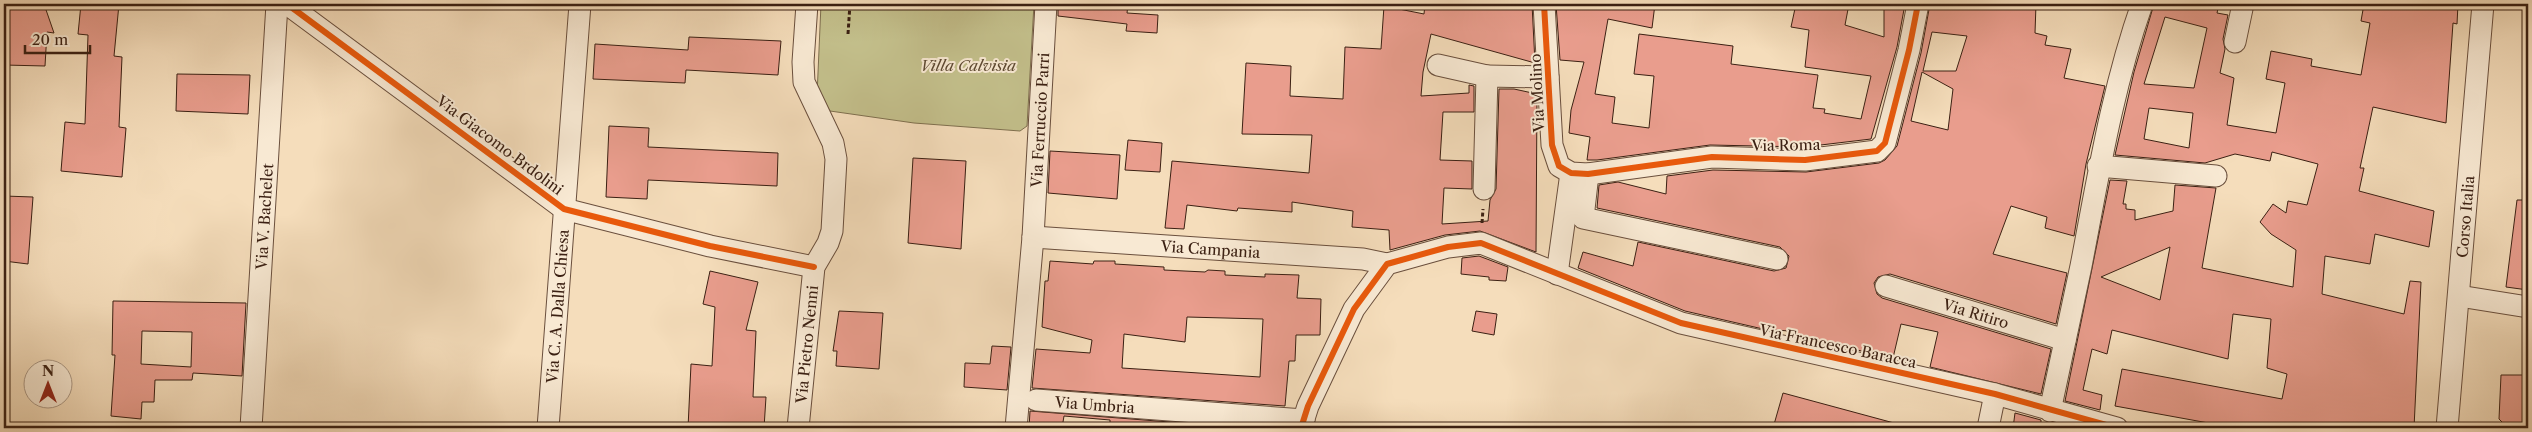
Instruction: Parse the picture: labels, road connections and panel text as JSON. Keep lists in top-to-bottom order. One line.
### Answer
{"streets":{"street":["Via Molino","Via Ferruccio Parri","Via Giacomo Brdolini","Via Roma","Via V. Bachelet","Corso Italia","Via Campania","Via C. A. Dalla Chiesa","Via Ritiro","Via Pietro Nenni","Via Francesco Baracca","Via Umbria"]},"crossings":[["Via Molino","Via Roma"],["Via Ferruccio Parri","Via Campania"],["Via Ferruccio Parri","Via Umbria"],["Via Giacomo Brdolini","Via C. A. Dalla Chiesa"],["Via Giacomo Brdolini","Via Pietro Nenni"]],"parks":["Villa Calvisia"],"scale_bar":"20 m","north":"top"}
